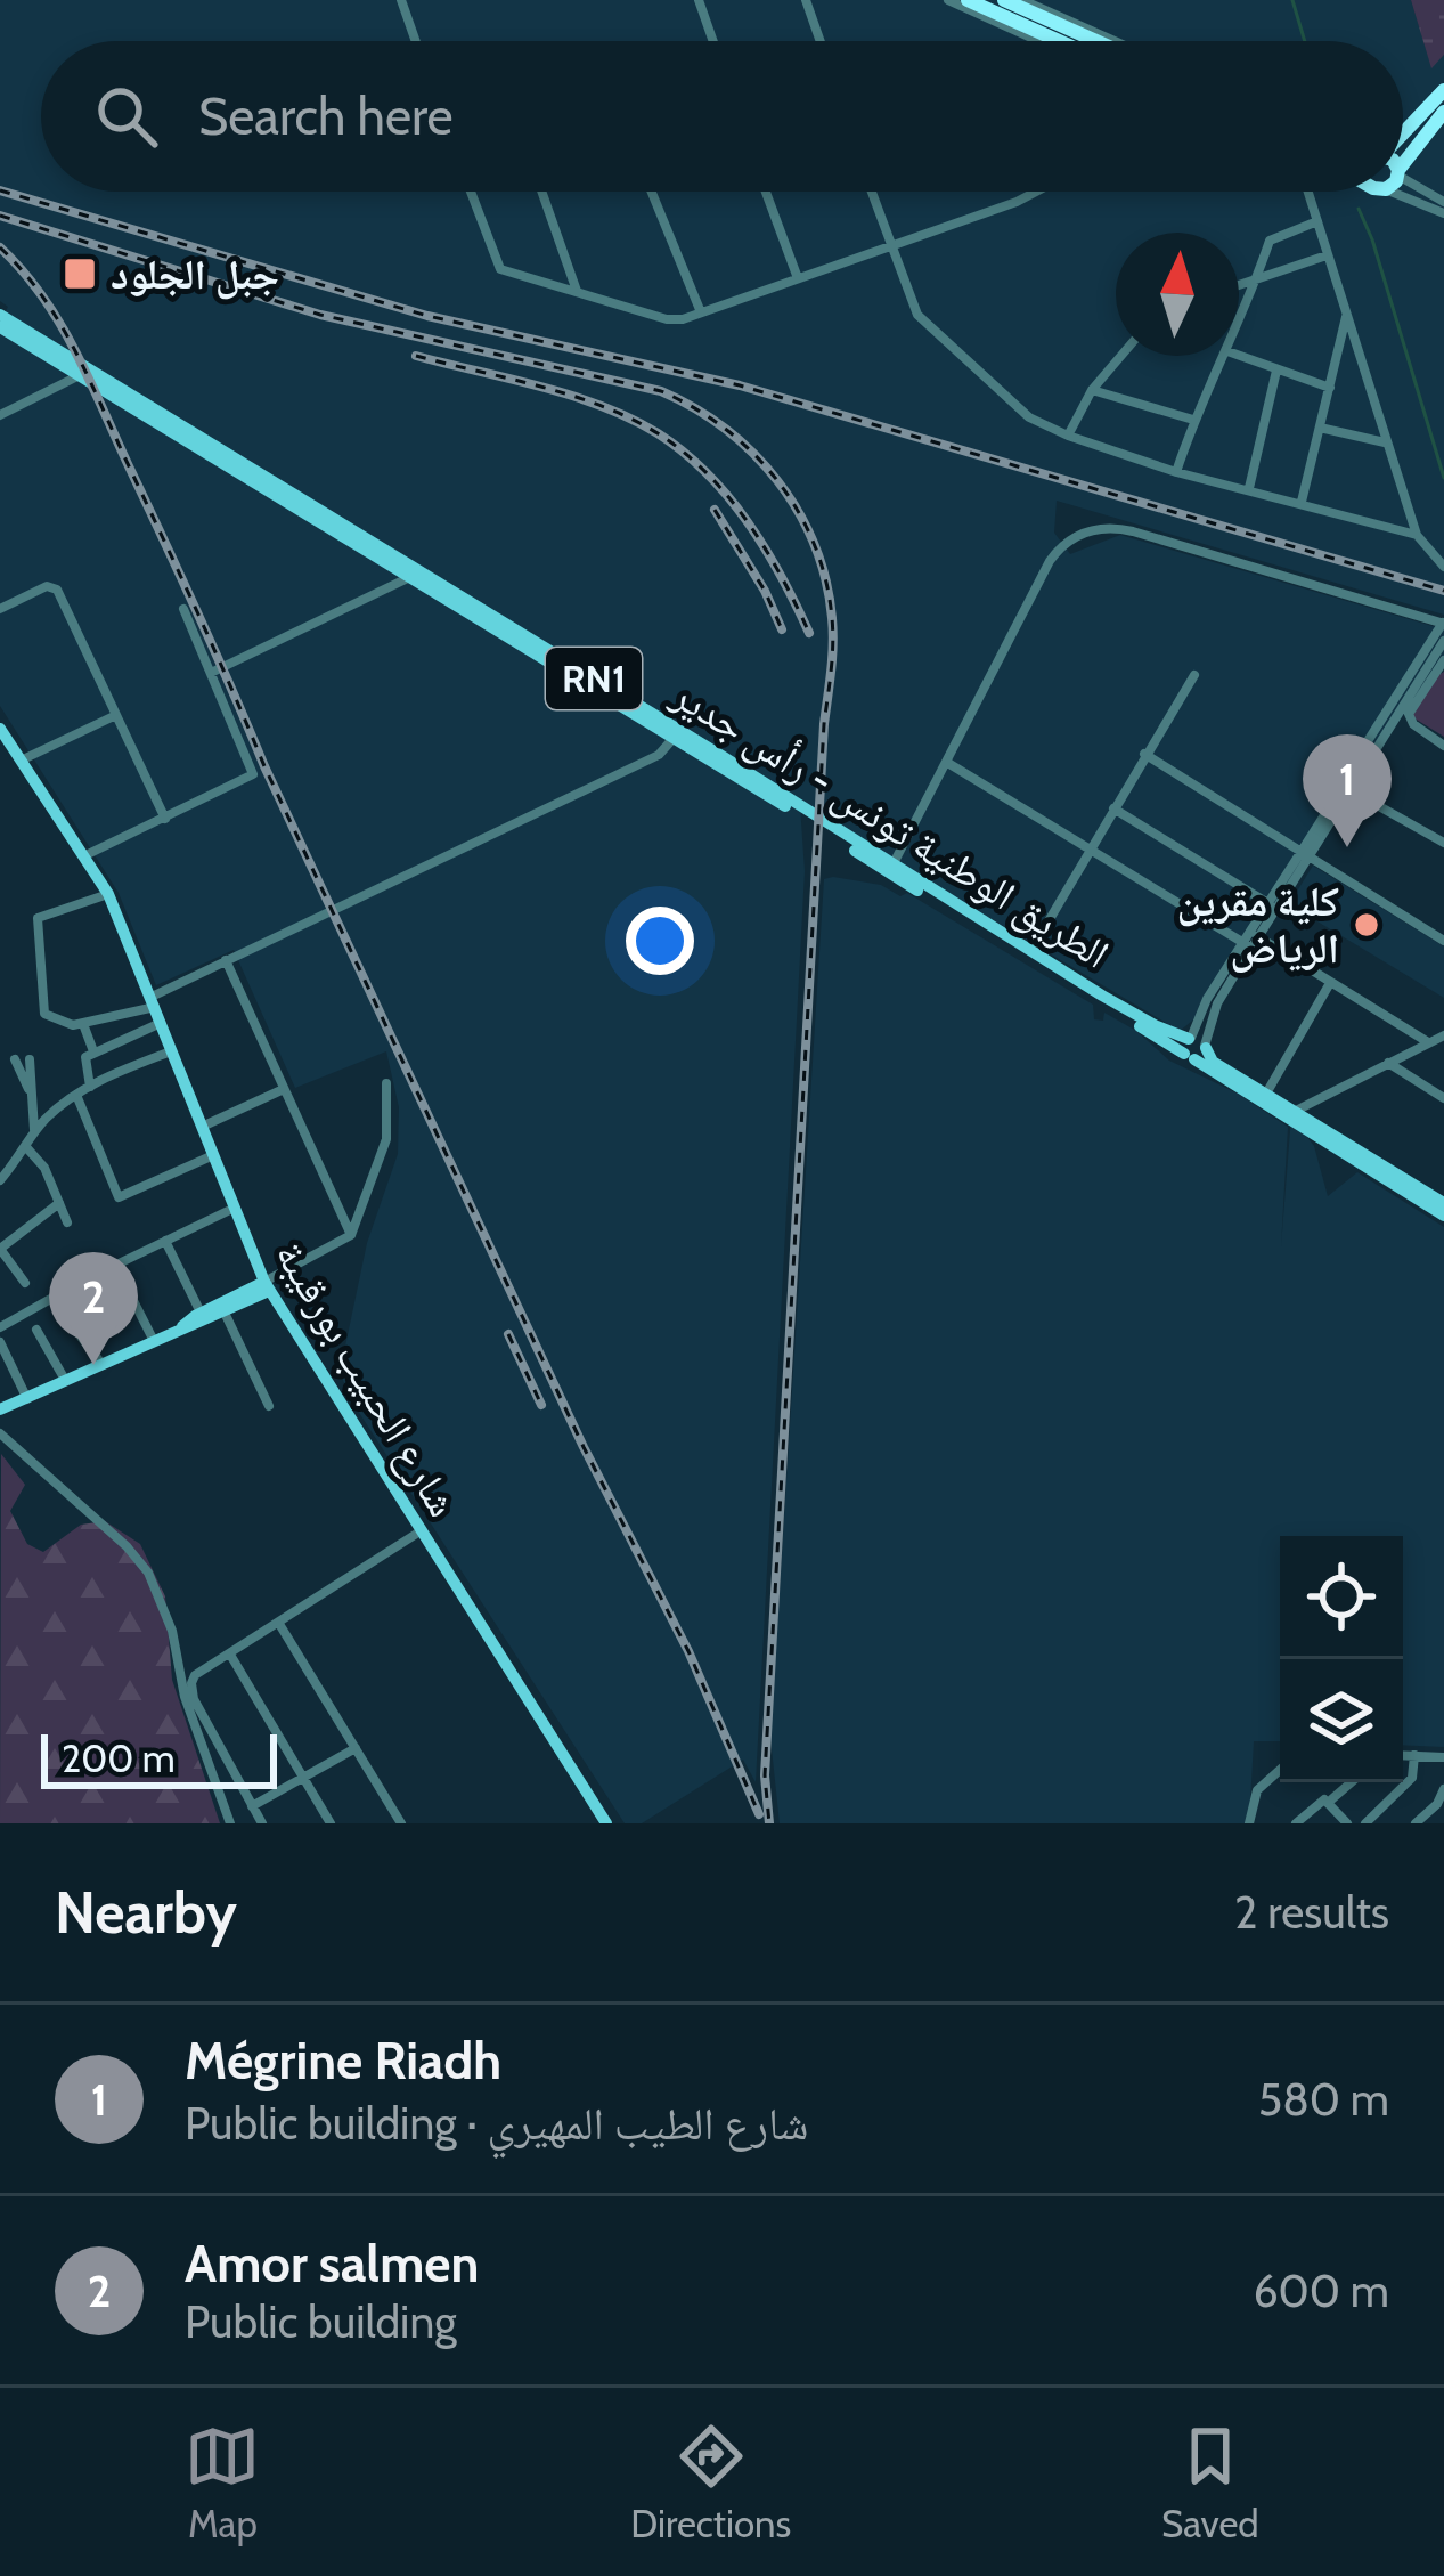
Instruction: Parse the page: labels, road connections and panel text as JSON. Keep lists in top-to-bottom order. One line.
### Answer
{"streets":{"main road":["RN1","الطريق الوطنية تونس - رأس جدير","شارع الحبيب بورقيبة"]},"places":{"transit":["جبل الجلود"],"other":["كلية مقرين الرياض"]},"scale_bar":"200 m","north":"top","page":{"search":"Search here","pins":["1","2"],"scale":"200 m","heading":["Nearby","2 results"],"list":[{"mark":"1","name":"Mégrine Riadh","note":"Public building · شارع الطيب المهيري","value":"580 m"},{"mark":"2","name":"Amor salmen","note":"Public building","value":"600 m"}],"nav":["Map","Directions","Saved"]}}
